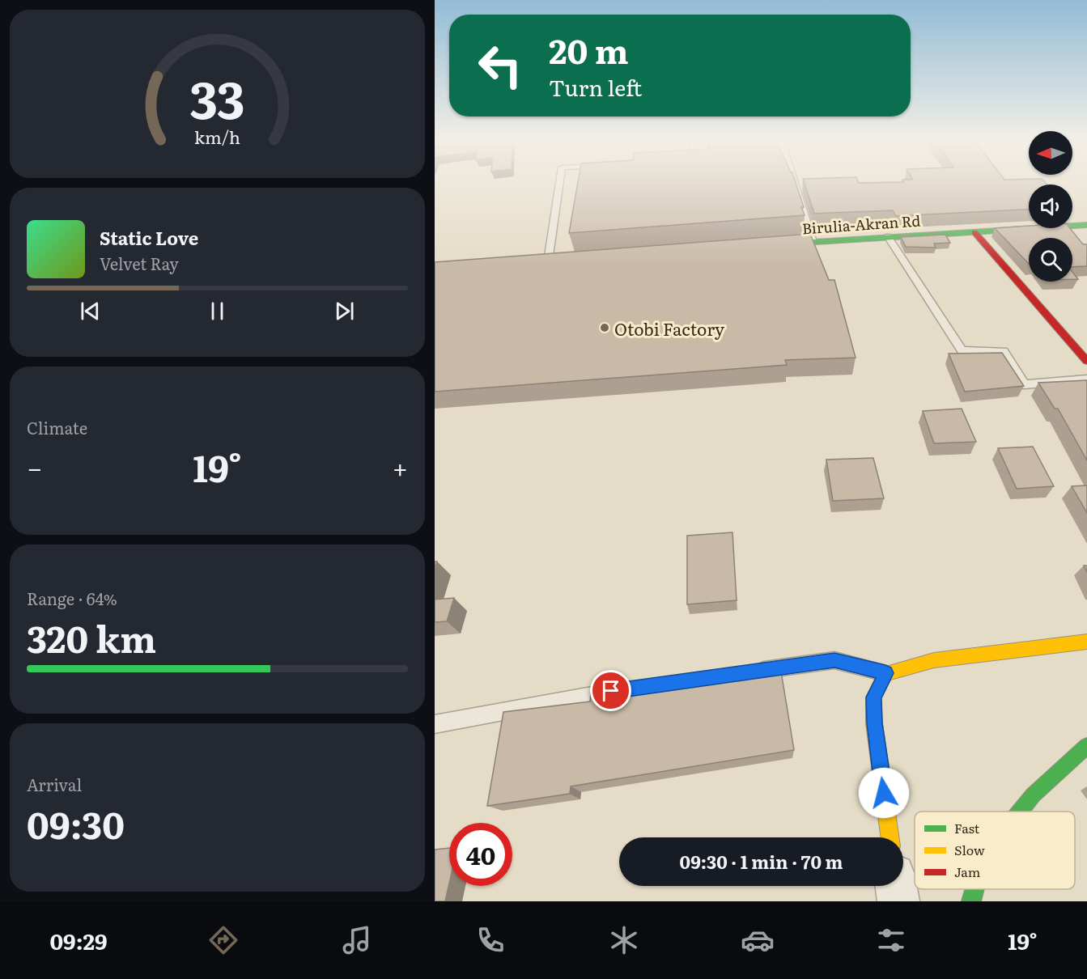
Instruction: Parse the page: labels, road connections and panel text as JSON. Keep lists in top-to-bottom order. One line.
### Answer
{"streets":{"main road":["Birulia-Akran Rd"]},"places":["Otobi Factory"],"legend":["Fast","Slow","Jam"],"north":"left","page":{"turn":["20 m","Turn left"],"song":["Static Love","Velvet Ray"],"tile":["Climate",["Range · 64%","320 km"],["Arrival","09:30"]],"heat":["−","19°","+"],"limit":"40","trip":"09:30 · 1 min · 70 m","tabs":["09:29","19°"],"gauge":["33","km/h"]}}
